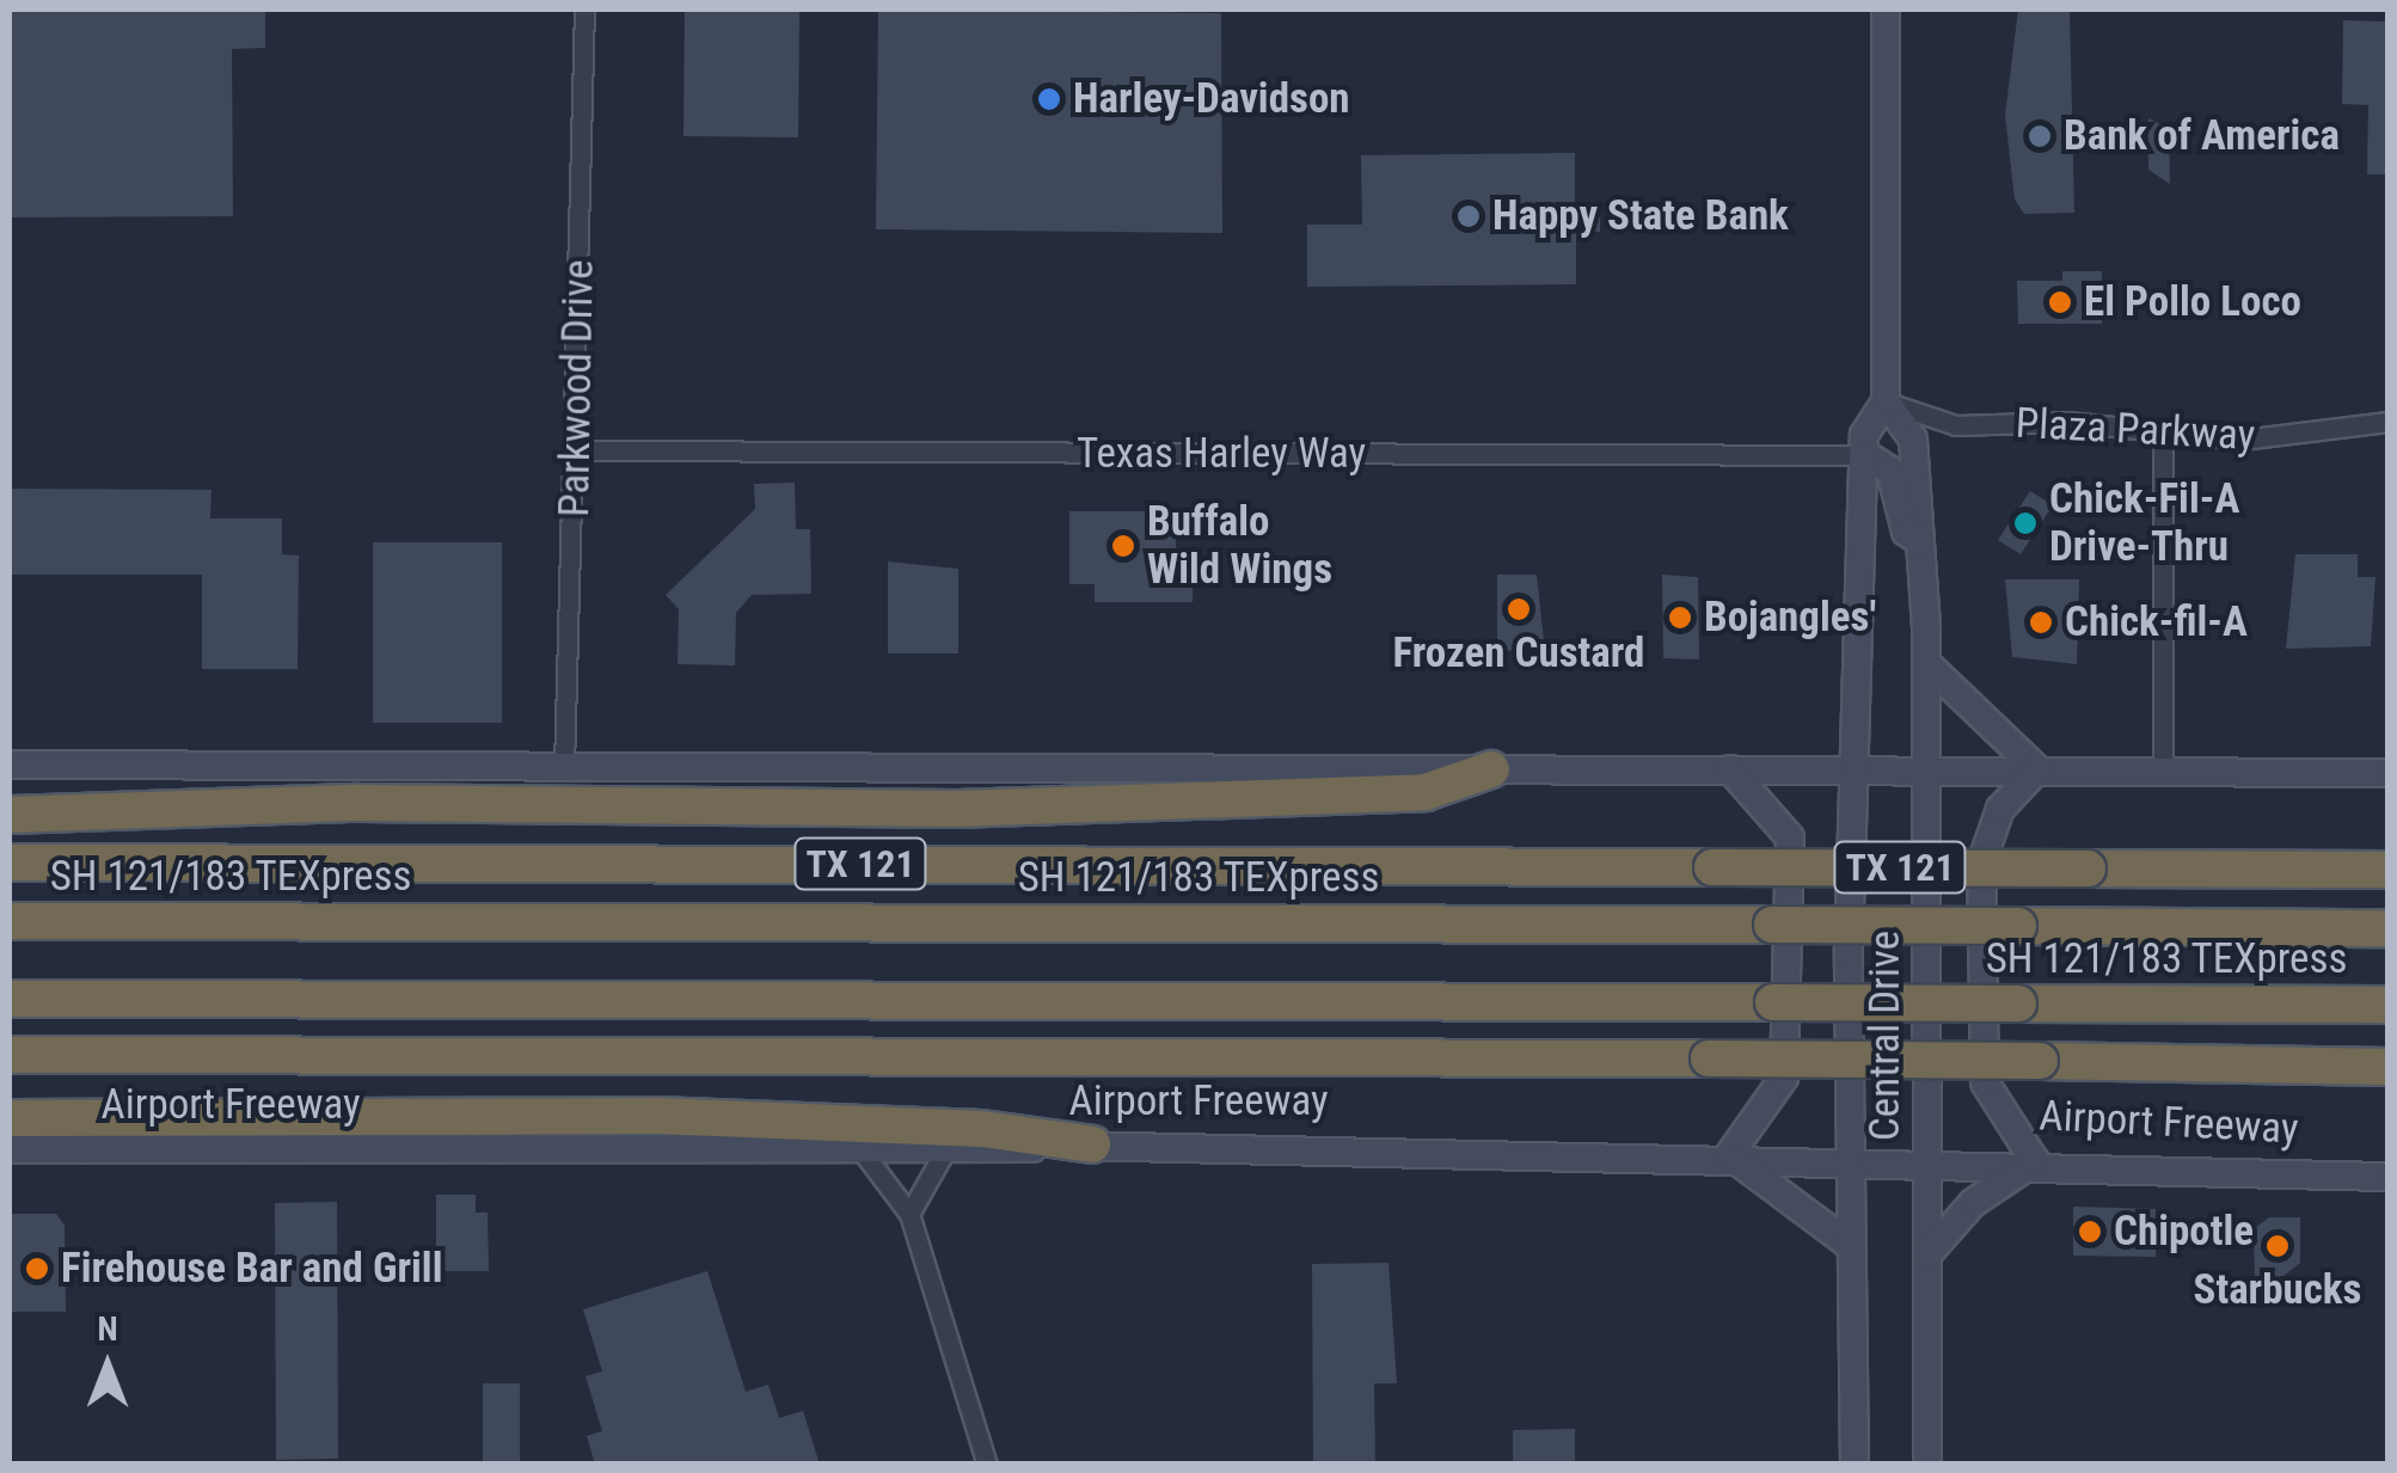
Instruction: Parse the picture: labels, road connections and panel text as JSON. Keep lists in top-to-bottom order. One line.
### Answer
{"streets":{"highway":["TX 121","SH 121/183 TEXpress","Airport Freeway"],"main road":["Central Drive"],"street":["Parkwood Drive","Plaza Parkway","Texas Harley Way"]},"crossings":[["Parkwood Drive","Texas Harley Way"],["Plaza Parkway","Central Drive"],["Texas Harley Way","Central Drive"],["Central Drive","Airport Freeway"]],"places":["Harley-Davidson","Bank of America","Happy State Bank","El Pollo Loco","Chick-Fil-A Drive-Thru","Buffalo Wild Wings","Frozen Custard","Bojangles'","Chick-fil-A","Chipotle","Starbucks","Firehouse Bar and Grill"],"north":"top"}
